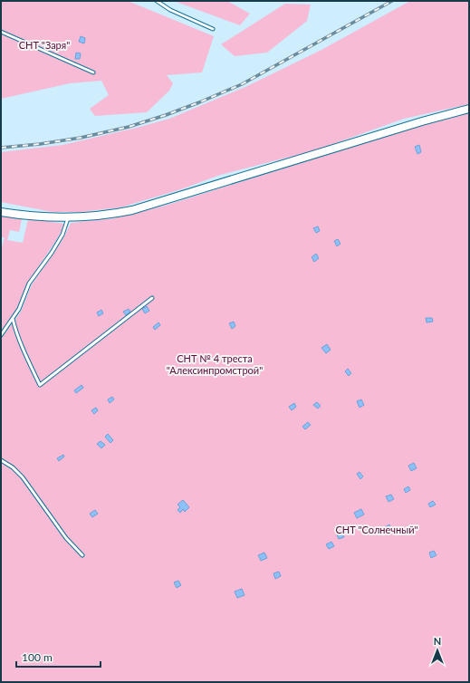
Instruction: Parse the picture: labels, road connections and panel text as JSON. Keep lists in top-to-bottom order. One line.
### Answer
{"parks":["СНТ \"Заря\"","СНТ № 4 треста \"Алексинпромстрой\"","СНТ \"Солнечный\""],"scale_bar":"100 m","north":"top"}
